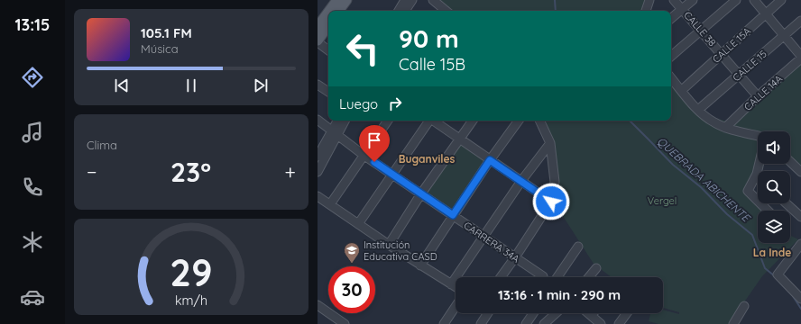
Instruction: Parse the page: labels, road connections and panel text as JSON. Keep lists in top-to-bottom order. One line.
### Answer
{"streets":{"street":["CALLE 38","CALLE 15A","CALLE 15","CALLE 14A","CARRERA 34A"]},"crossings":[["CALLE 38","CALLE 15A"],["CALLE 38","CALLE 15"],["CALLE 38","CALLE 14A"]],"districts":["Buganviles","La Inde"],"water":["QUEBRADA ABICHENTE"],"parks":["Vergel"],"places":{"school or university":["Institución Educativa CASD"]},"page":{"tabs":"13:15","turn":["90 m","Calle 15B"],"song":["105.1 FM","Música"],"then":"Luego","tile":"Clima","heat":["−","23°","+"],"limit":"30","trip":"13:16 · 1 min · 290 m","gauge":["29","km/h"]}}
